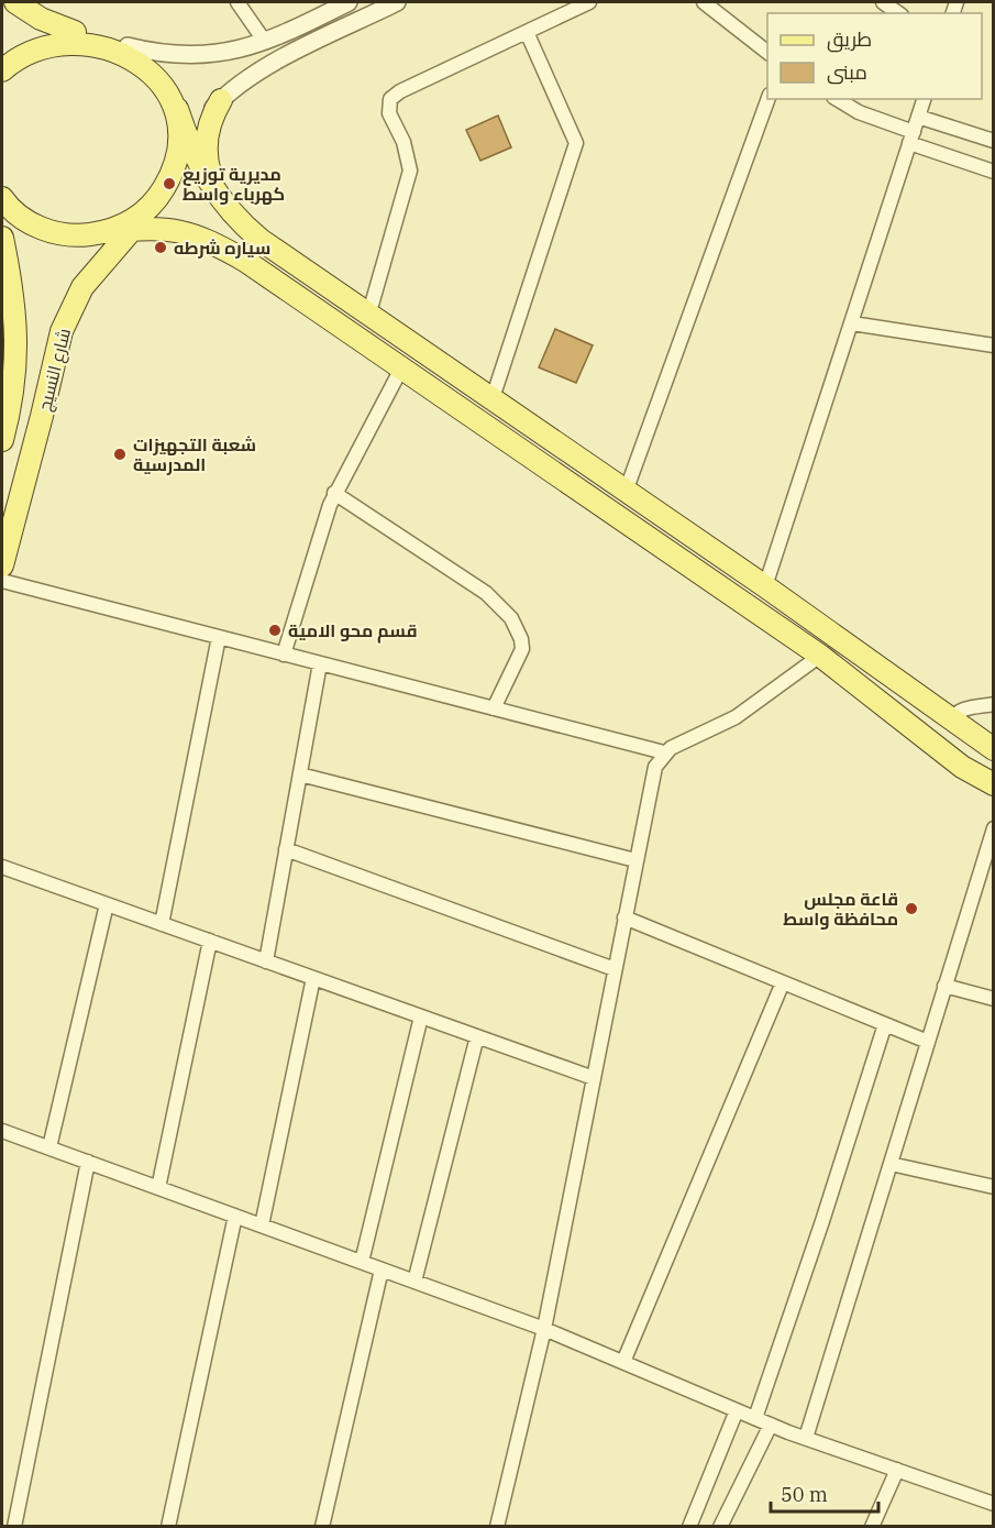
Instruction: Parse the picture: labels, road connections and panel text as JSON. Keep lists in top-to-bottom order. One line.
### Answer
{"streets":{"main road":["شارع النسيج"]},"places":["مديرية توزيع كهرباء واسط","سياره شرطه","شعبة التجهيزات المدرسية","قسم محو الامية","قاعة مجلس محافظة واسط"],"legend":["طريق","مبنى"],"scale_bar":"50 m"}
